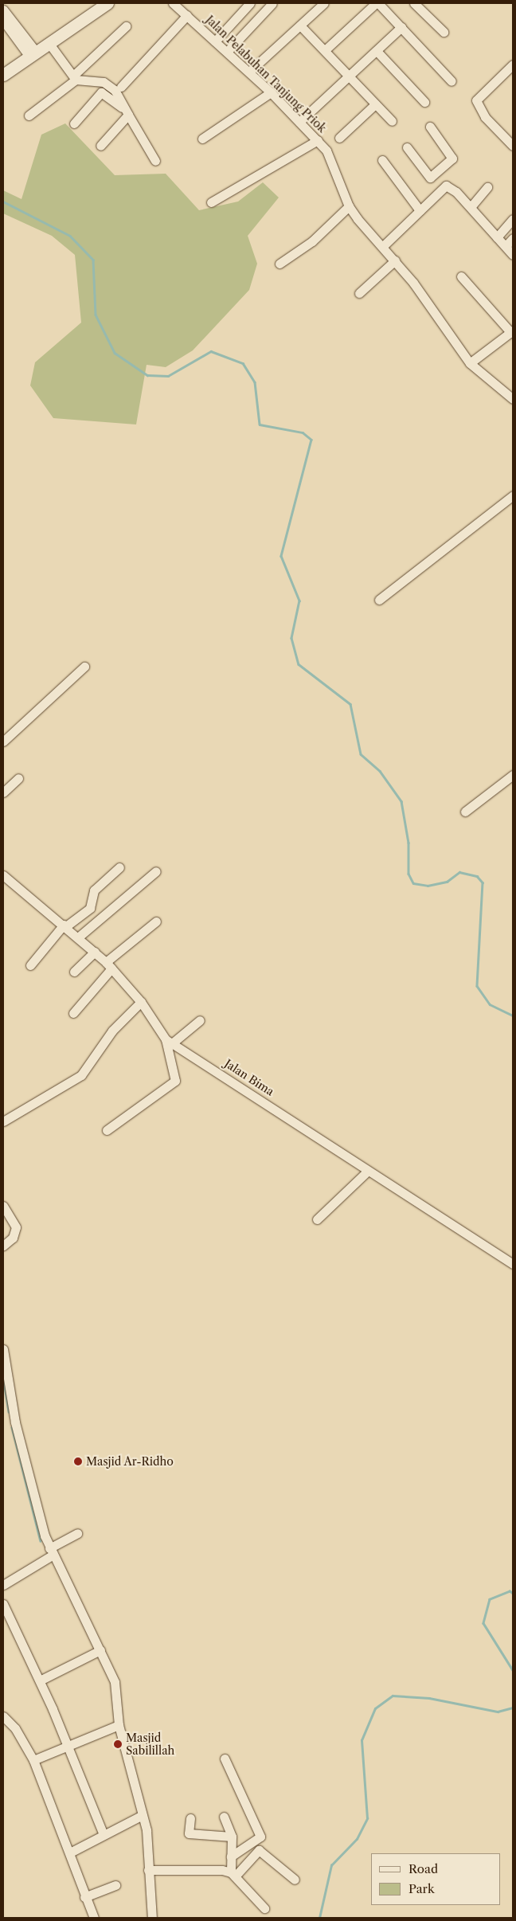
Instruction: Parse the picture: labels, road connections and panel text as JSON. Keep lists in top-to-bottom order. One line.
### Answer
{"streets":{"street":["Jalan Pelabuhan Tanjung Priok","Jalan Bima"]},"places":["Masjid Ar-Ridho","Masjid Sabilillah"],"legend":["Road","Park"]}
